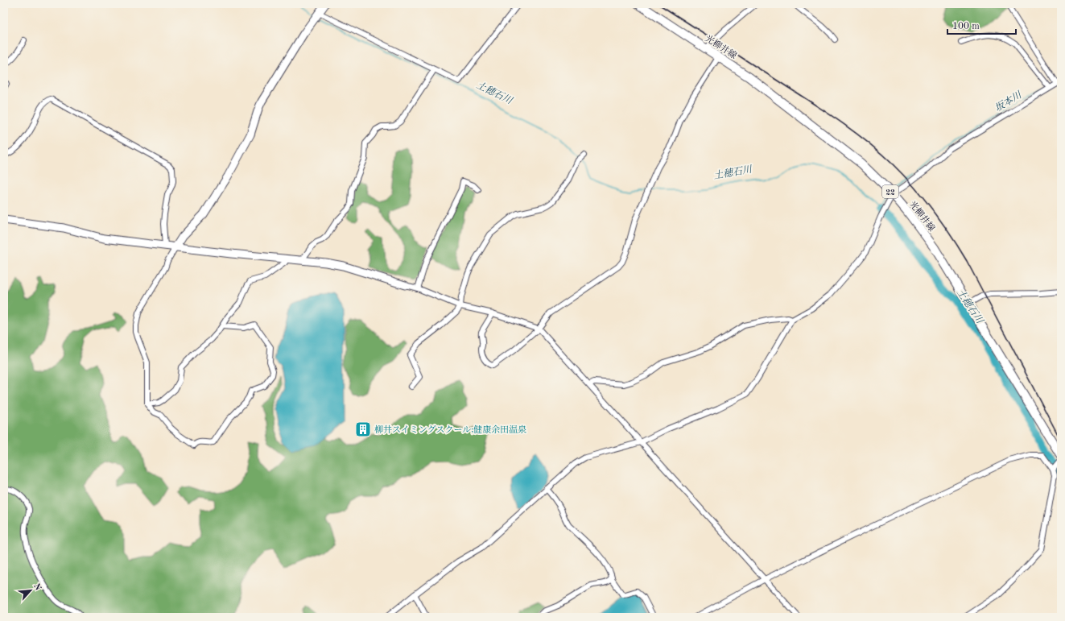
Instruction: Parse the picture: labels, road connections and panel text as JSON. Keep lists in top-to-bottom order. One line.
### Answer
{"streets":{"main road":["光柳井線","22"]},"water":["土穂石川","坂本川"],"places":{"building":["柳井スイミングスクール;健康余田温泉"]},"scale_bar":"100 m","north":"top right"}
